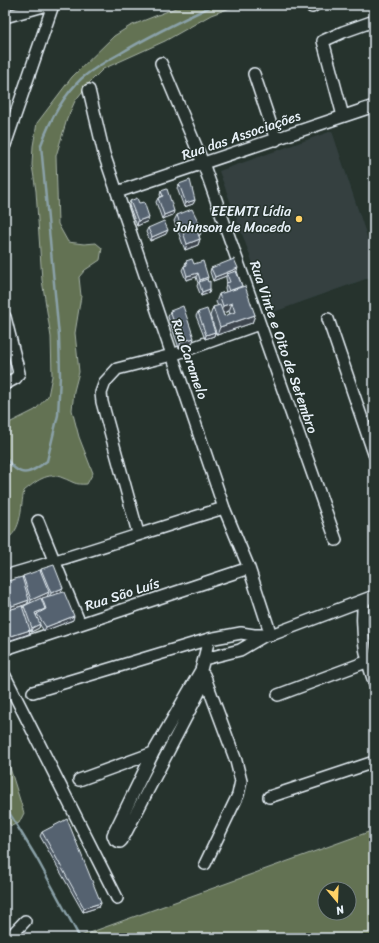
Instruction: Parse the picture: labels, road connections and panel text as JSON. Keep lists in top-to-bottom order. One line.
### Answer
{"streets":{"street":["Rua das Associações","Rua Vinte e Oito de Setembro","Rua Caramelo","Rua São Luís"]},"crossings":[["Rua das Associações","Rua Vinte e Oito de Setembro"],["Rua das Associações","Rua Caramelo"],["Rua Caramelo","Rua São Luís"]],"places":["EEEMTI Lídia Johnson de Macedo"],"north":"bottom"}
